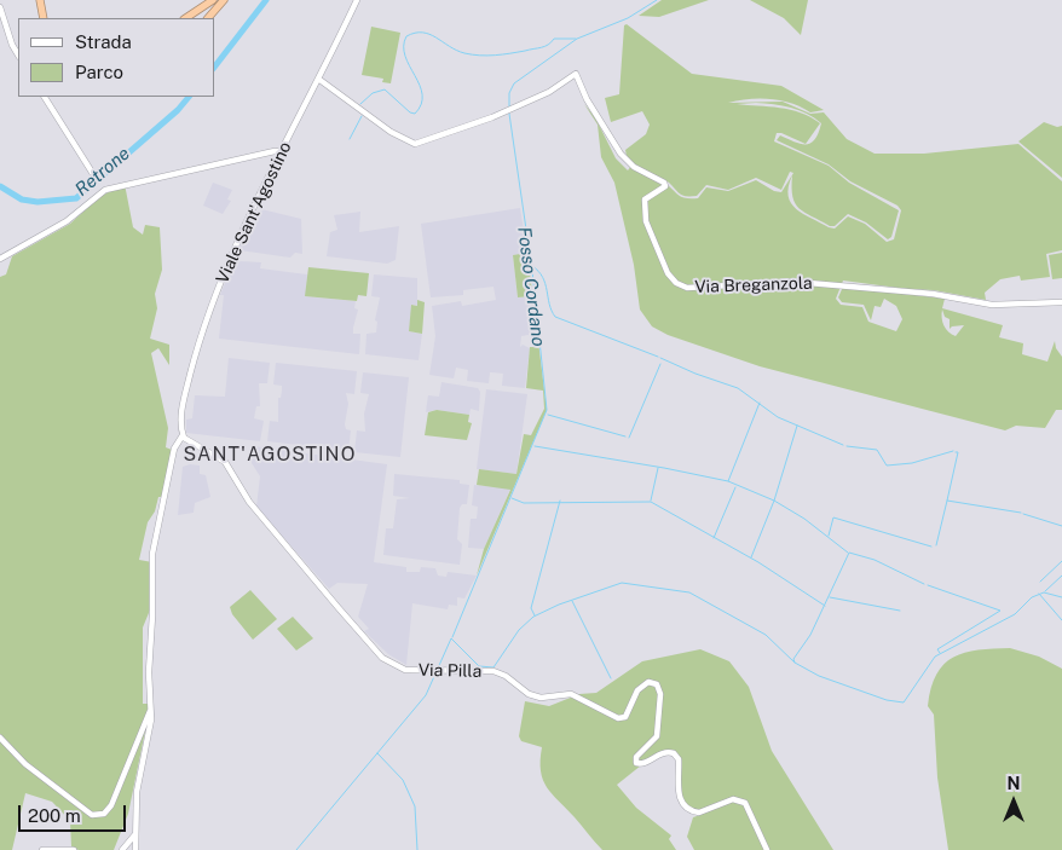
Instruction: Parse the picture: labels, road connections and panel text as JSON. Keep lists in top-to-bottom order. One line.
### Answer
{"streets":{"street":["Viale Sant'Agostino","Via Breganzola","Via Pilla"]},"crossings":[["Viale Sant'Agostino","Via Breganzola"],["Viale Sant'Agostino","Via Pilla"]],"districts":["SANT'AGOSTINO"],"water":["Retrone","Fosso Cordano"],"legend":["Strada","Parco"],"scale_bar":"200 m","north":"top"}
